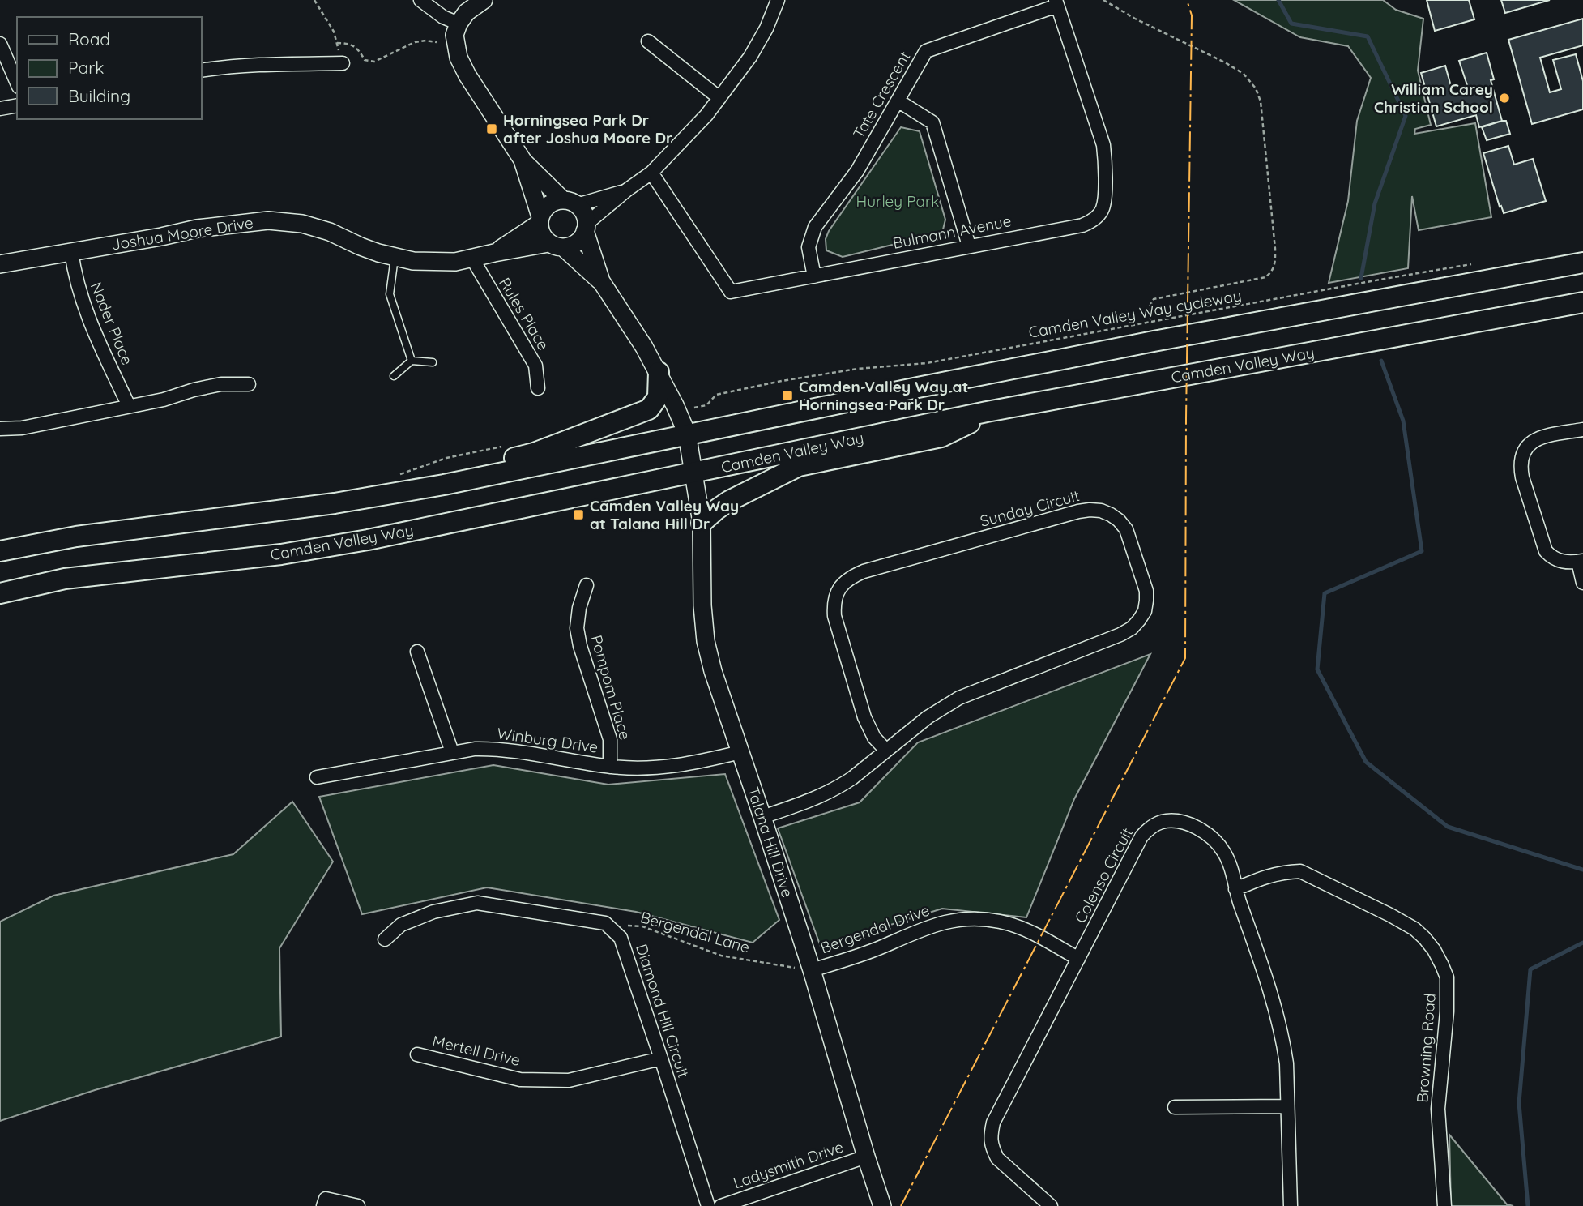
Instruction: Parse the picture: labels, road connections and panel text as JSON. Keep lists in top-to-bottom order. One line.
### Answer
{"streets":{"main road":["Camden Valley Way"],"street":["Tate Crescent","Bulmann Avenue","Joshua Moore Drive","Rules Place","Nader Place","Sunday Circuit","Pompom Place","Winburg Drive","Talana Hill Drive","Colenso Circuit","Bergendal Drive","Diamond Hill Circuit","Browning Road","Mertell Drive","Ladysmith Drive"],"path":["Camden Valley Way cycleway","Bergendal Lane"]},"crossings":[["Tate Crescent","Bulmann Avenue"],["Joshua Moore Drive","Rules Place"],["Joshua Moore Drive","Nader Place"],["Camden Valley Way","Talana Hill Drive"],["Sunday Circuit","Talana Hill Drive"],["Pompom Place","Winburg Drive"],["Winburg Drive","Talana Hill Drive"],["Talana Hill Drive","Bergendal Drive"],["Talana Hill Drive","Bergendal Lane"],["Talana Hill Drive","Ladysmith Drive"],["Colenso Circuit","Bergendal Drive"],["Colenso Circuit","Browning Road"],["Bergendal Drive","Bergendal Lane"],["Bergendal Lane","Diamond Hill Circuit"],["Diamond Hill Circuit","Mertell Drive"]],"parks":["Hurley Park"],"places":{"other":["William Carey Christian School"],"transit":["Horningsea Park Dr after Joshua Moore Dr","Camden Valley Way at Horningsea Park Dr","Camden Valley Way at Talana Hill Dr"]},"legend":["Road","Park","Building"]}
